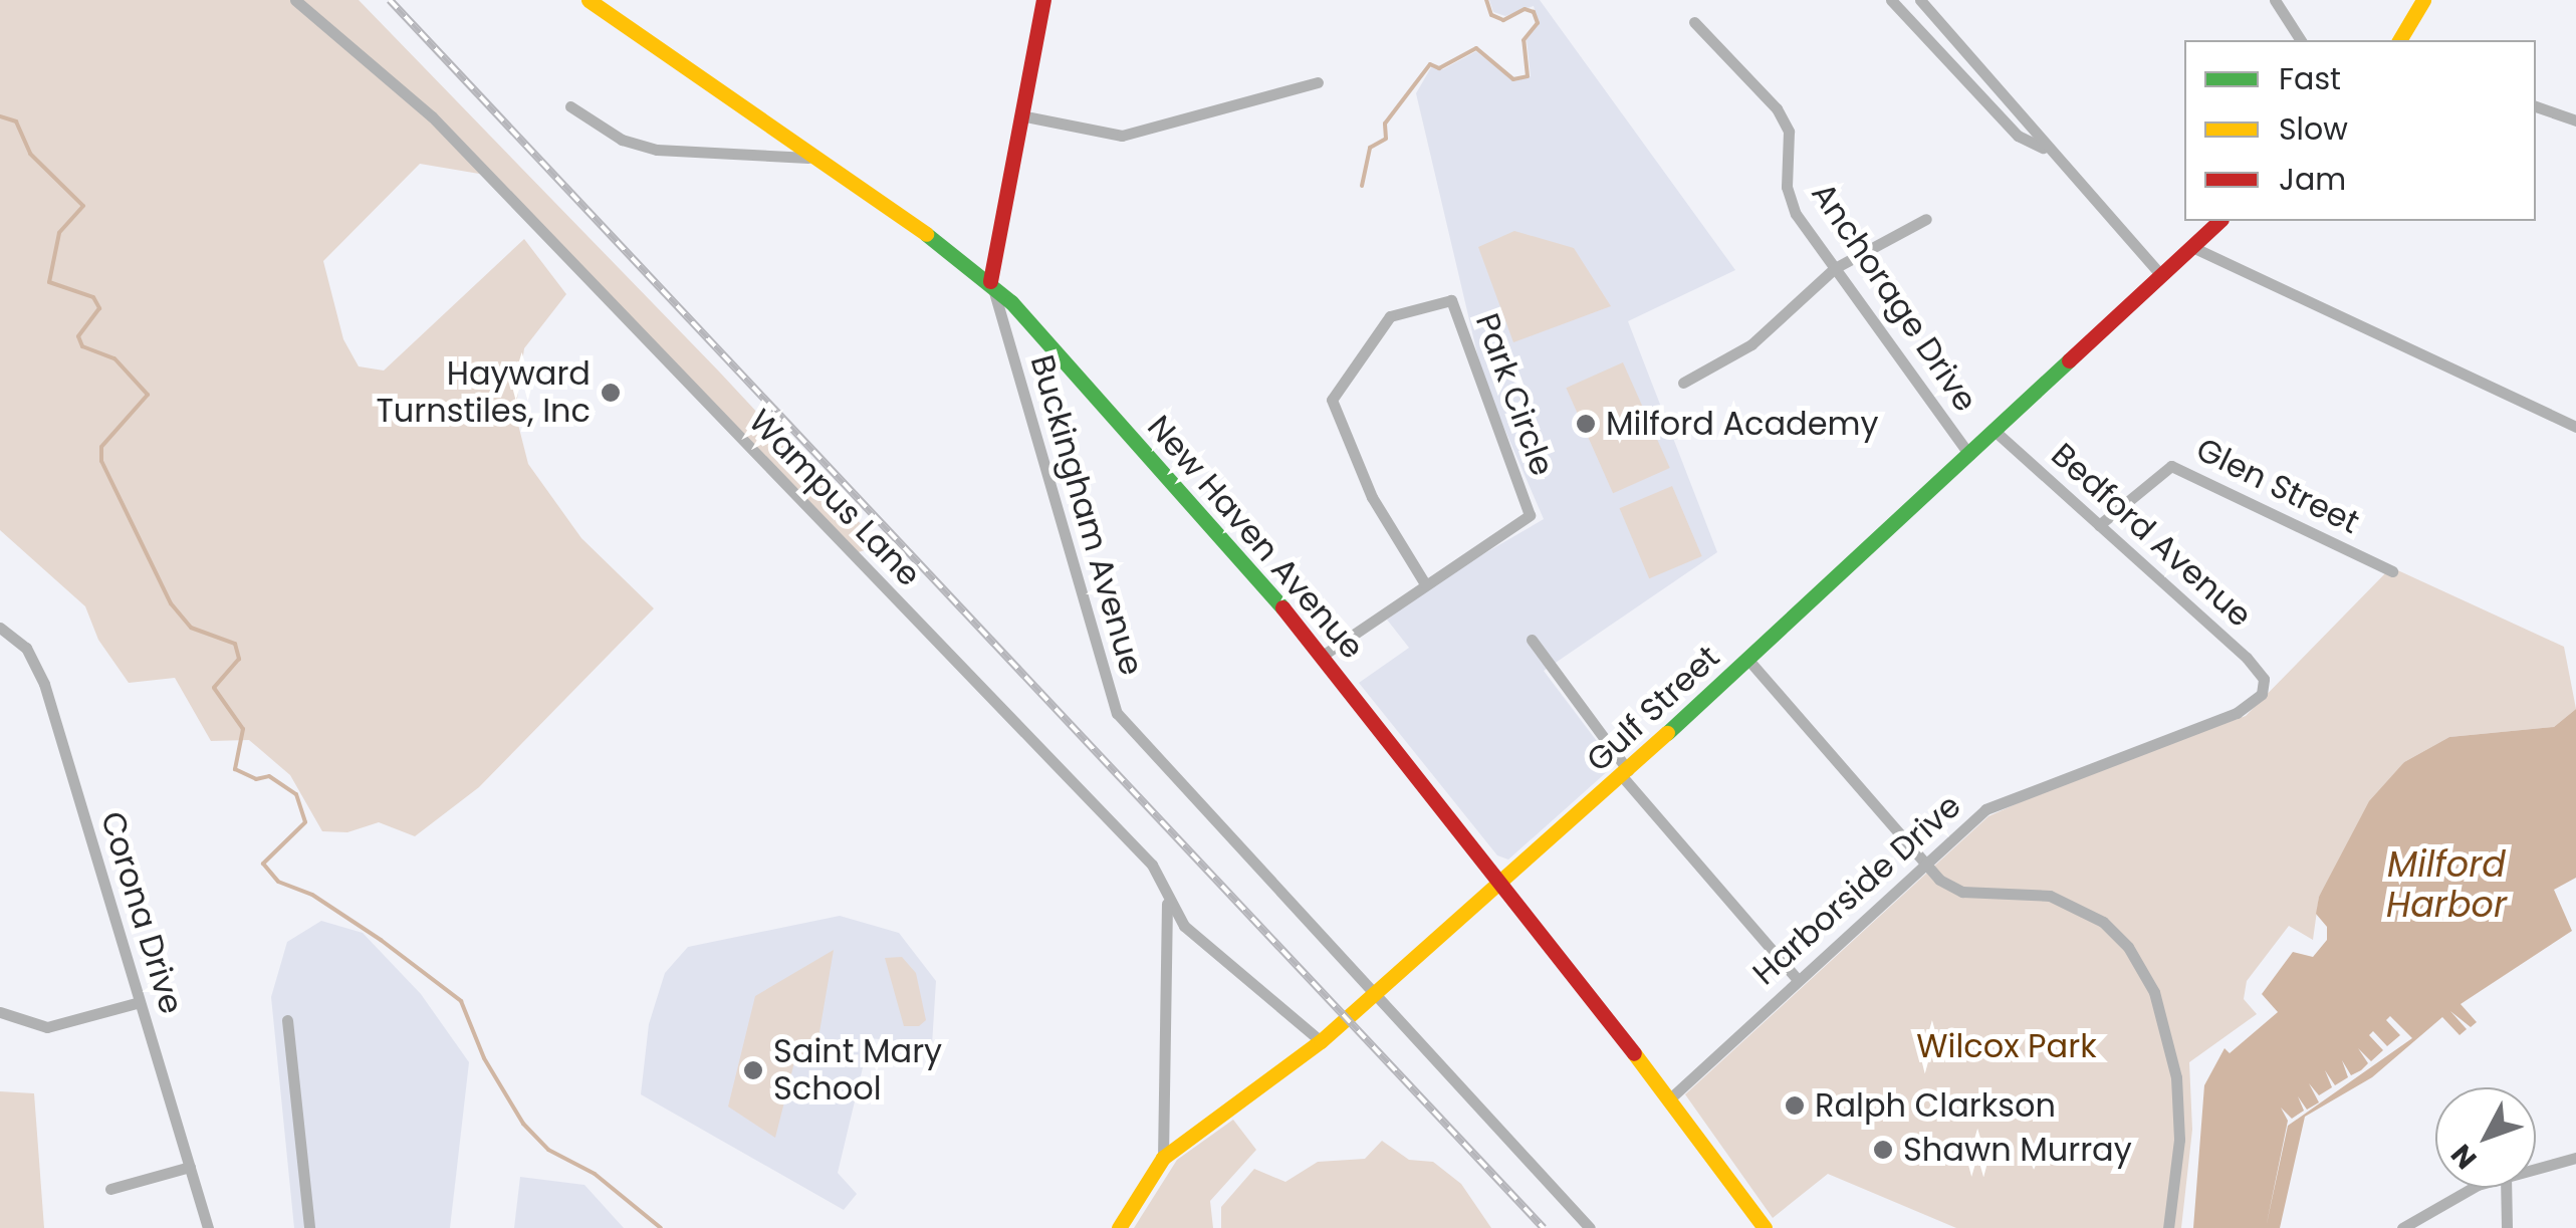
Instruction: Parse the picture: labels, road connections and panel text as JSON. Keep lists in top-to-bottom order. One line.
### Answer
{"streets":{"main road":["Buckingham Avenue","New Haven Avenue","Gulf Street"],"street":["Anchorage Drive","Park Circle","Glen Street","Wampus Lane","Bedford Avenue","Harborside Drive","Corona Drive"]},"crossings":[["Anchorage Drive","Gulf Street"],["Glen Street","Bedford Avenue"],["Wampus Lane","Gulf Street"],["Buckingham Avenue","New Haven Avenue"],["Buckingham Avenue","Gulf Street"],["Bedford Avenue","Gulf Street"],["Bedford Avenue","Harborside Drive"],["New Haven Avenue","Gulf Street"],["New Haven Avenue","Harborside Drive"]],"water":["Milford Harbor"],"parks":["Wilcox Park"],"places":["Hayward Turnstiles, Inc","Milford Academy","Saint Mary School","Ralph Clarkson","Shawn Murray"],"legend":["Fast","Slow","Jam"],"north":"bottom left"}
